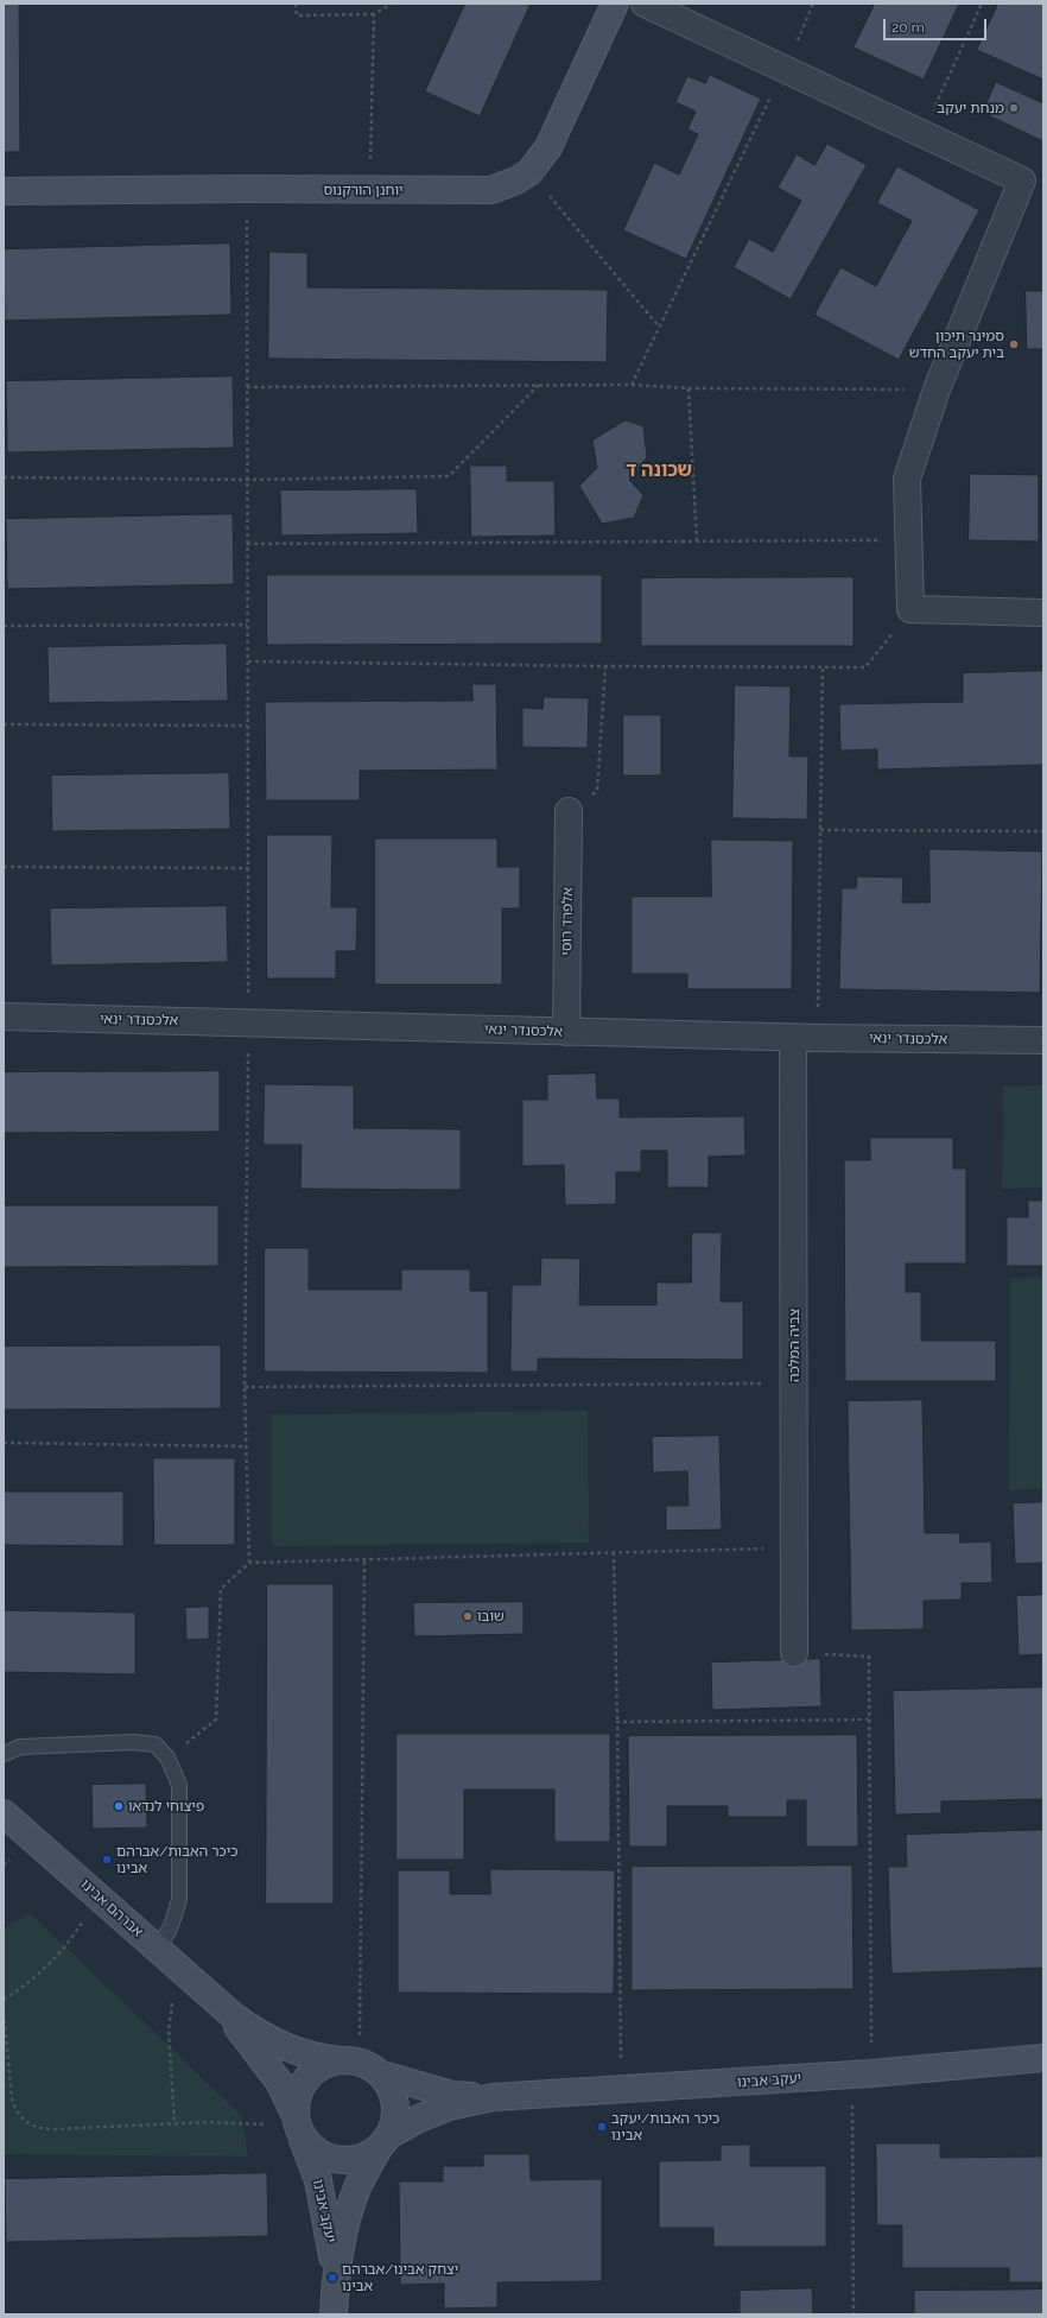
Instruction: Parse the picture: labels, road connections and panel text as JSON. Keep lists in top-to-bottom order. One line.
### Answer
{"streets":{"street":["יוחנן הורקנוס","אלפרד רוסי","אלכסנדר ינאי","צביה המלכה","אברהם אבינו","יעקב אבינו"]},"crossings":[["אלפרד רוסי","אלכסנדר ינאי"],["אלכסנדר ינאי","צביה המלכה"],["אברהם אבינו","יעקב אבינו"]],"districts":["שכונה ד"],"places":["מנחת יעקב","סמינר תיכון בית יעקב החדש","שובו","פיצוחי לנדאו","כיכר האבות/אברהם אבינו","כיכר האבות/יעקב אבינו","יצחק אבינו/אברהם אבינו"],"scale_bar":"20 m"}
